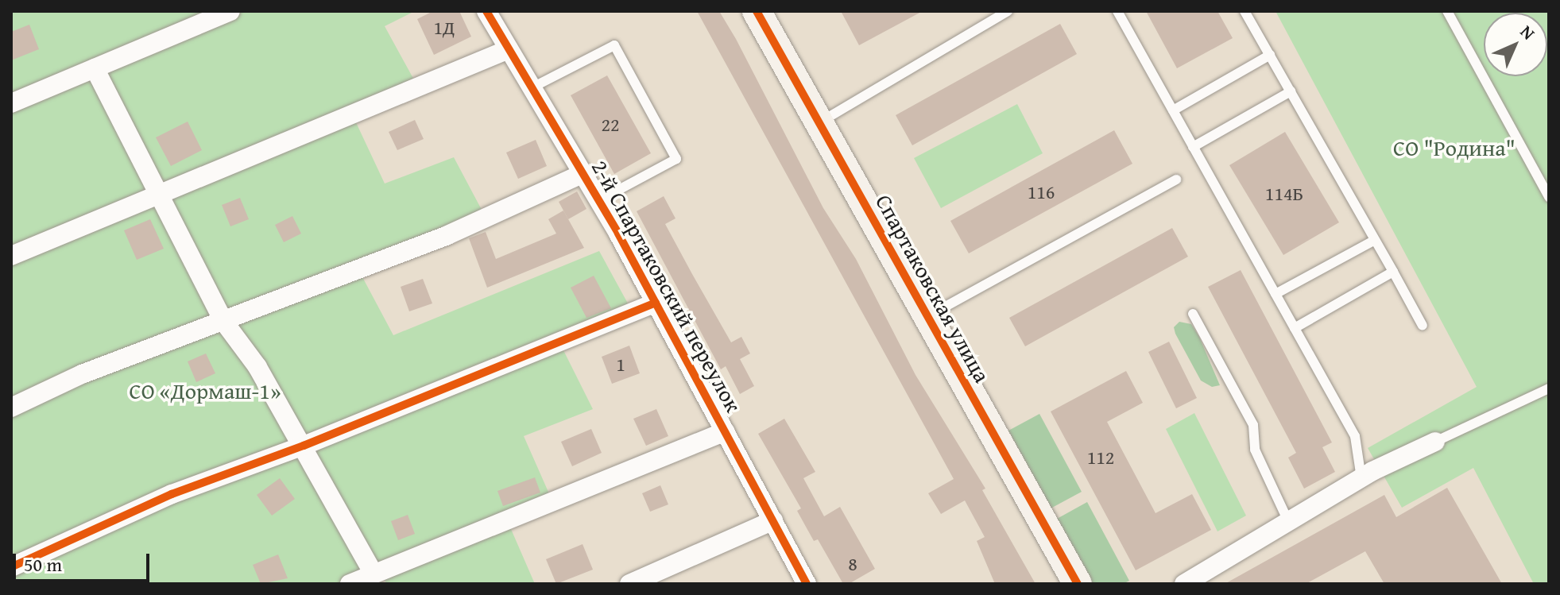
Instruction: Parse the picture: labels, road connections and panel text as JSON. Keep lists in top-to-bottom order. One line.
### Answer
{"streets":{"street":["2-й Спартаковский переулок","Спартаковская улица"]},"parks":["СО \"Родина\"","СО «Дормаш-1»"],"house_numbers":["1Д","22","116","114Б","1","112","8"],"scale_bar":"50 m","north":"top right"}
